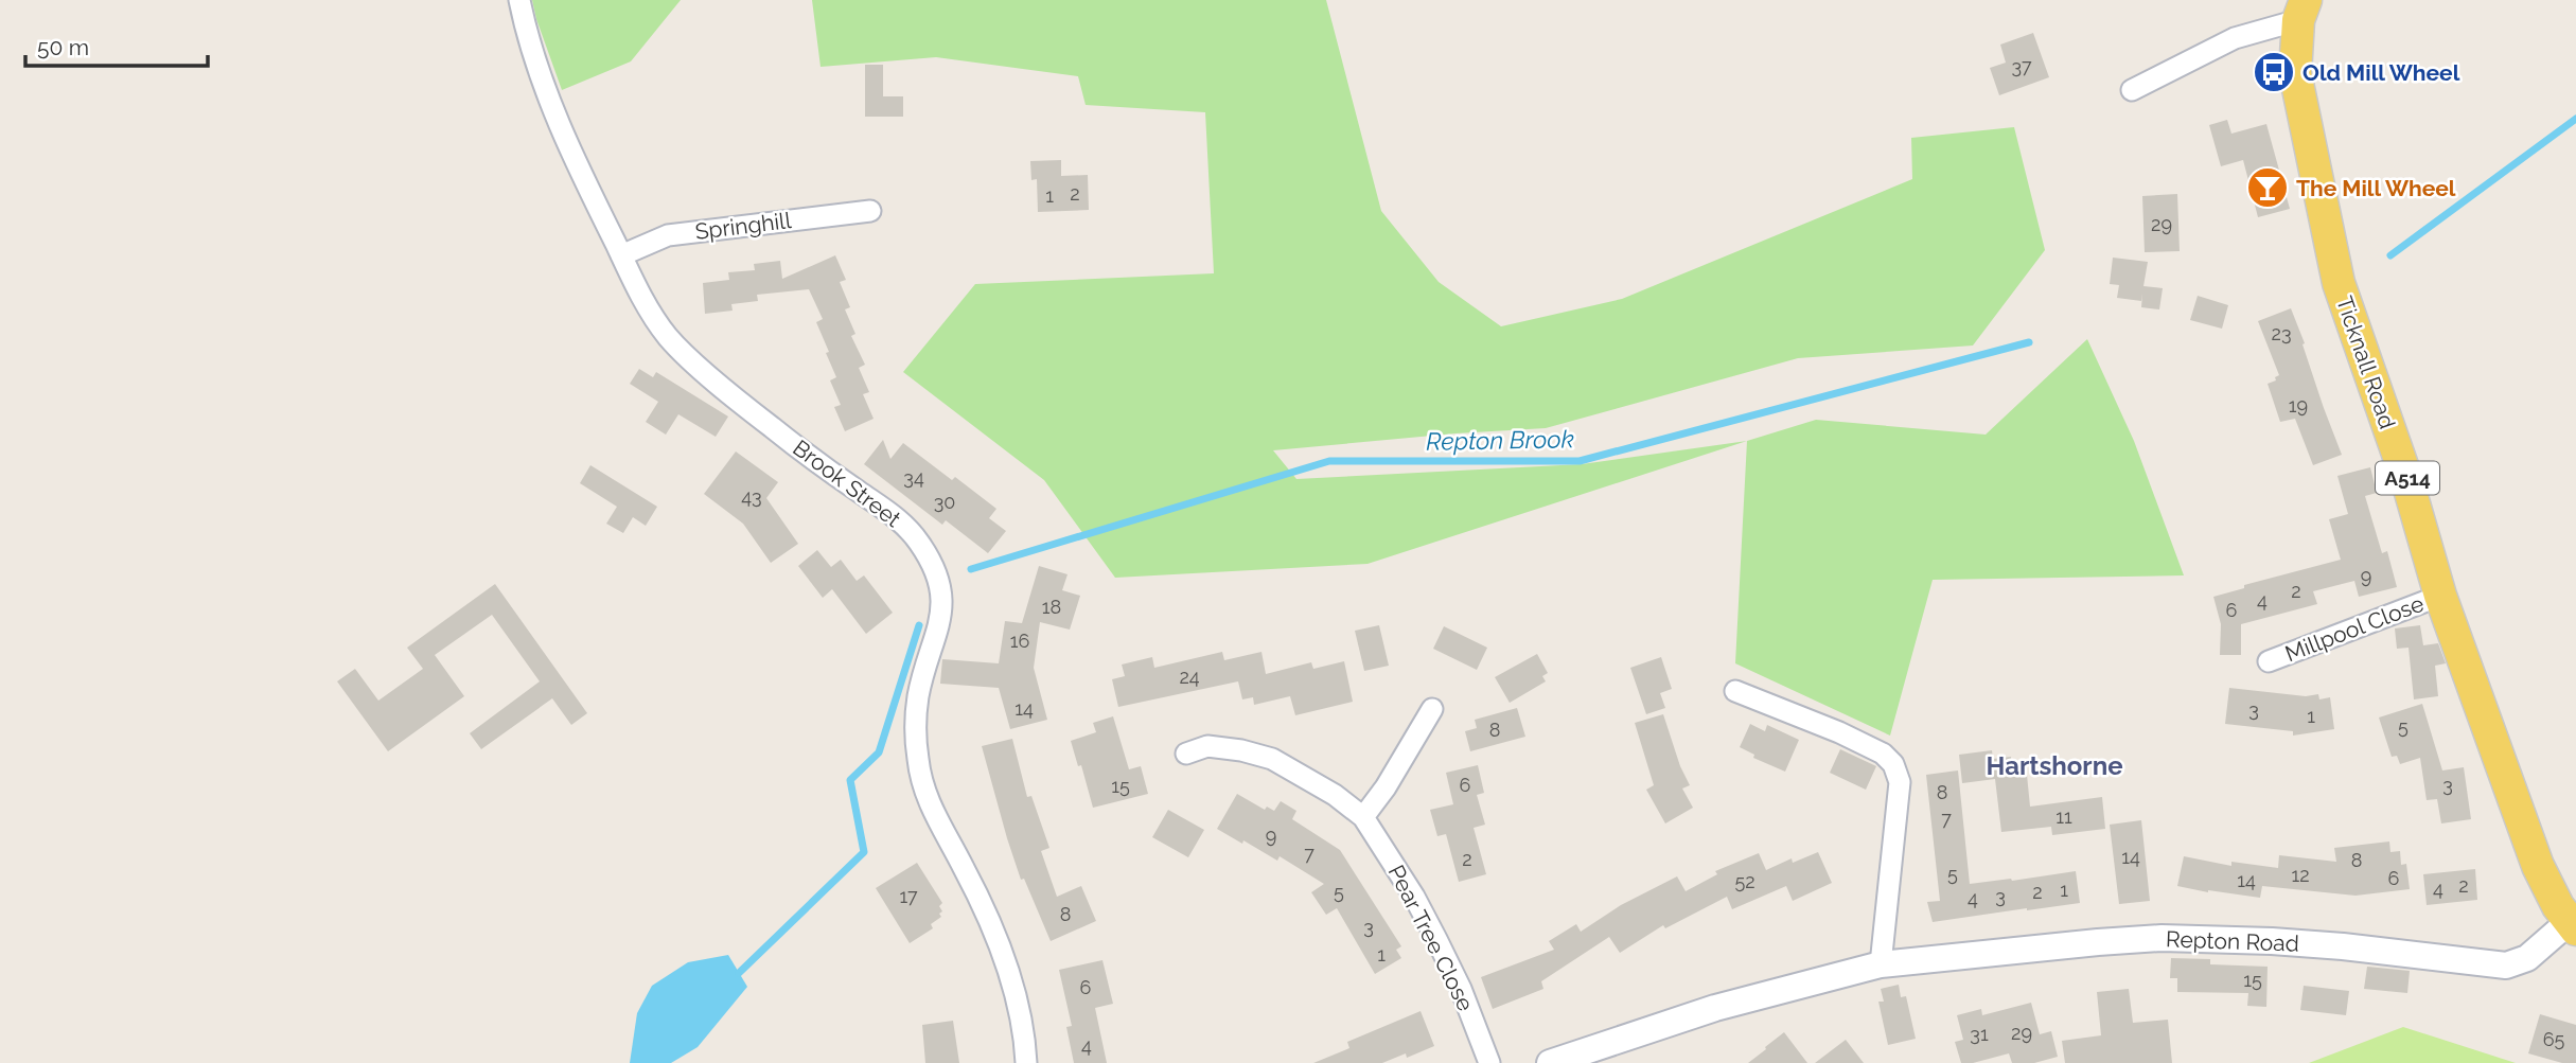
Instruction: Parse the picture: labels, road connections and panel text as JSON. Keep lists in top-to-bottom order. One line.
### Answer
{"streets":{"main road":["Ticknall Road","A514"],"street":["Springhill","Brook Street","Millpool Close","Pear Tree Close","Repton Road"]},"crossings":[["Springhill","Brook Street"],["Ticknall Road","Millpool Close"],["Ticknall Road","Repton Road"]],"districts":["Hartshorne"],"water":["Repton Brook"],"places":{"bus stop":["Old Mill Wheel"],"bar":["The Mill Wheel"]},"house_numbers":["37","2","1","29","23","19","34","43","30","9","2","4","18","6","16","24","14","3","1","5","8","6","3","15","8","11","7","9","7","14","2","8","5","12","6","14","52","2","4","1","5","2","17","3","4","8","3","1","15","6","29","31","65","4"],"scale_bar":"50 m"}
